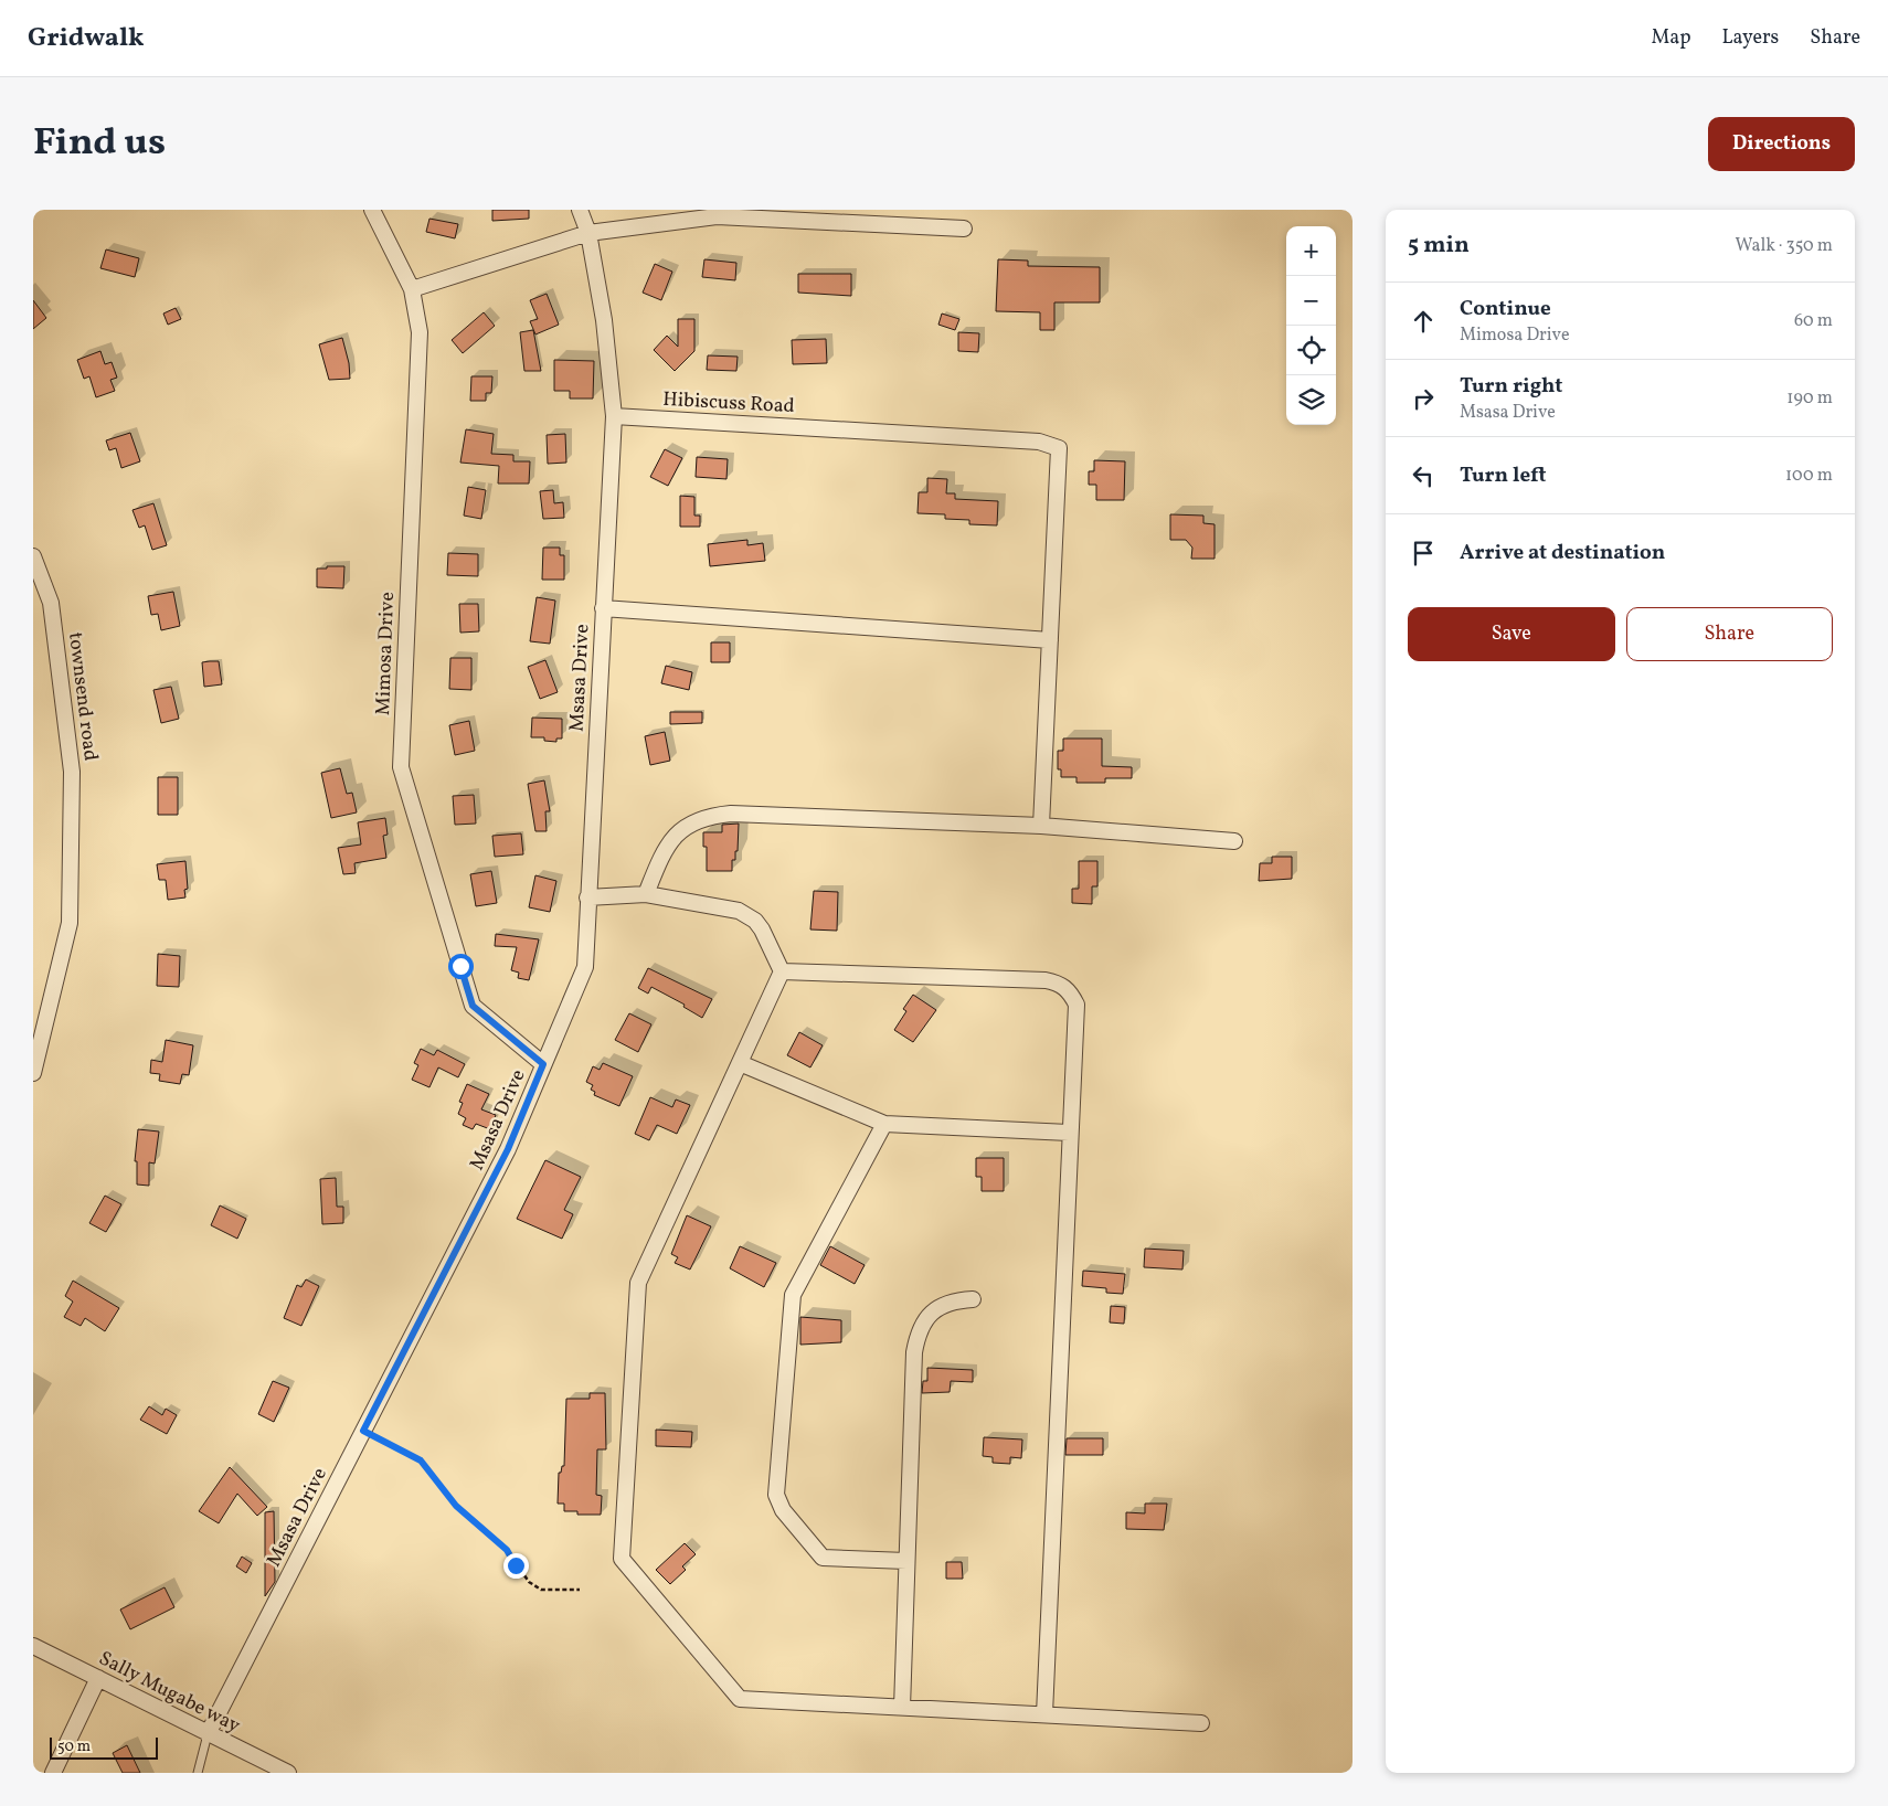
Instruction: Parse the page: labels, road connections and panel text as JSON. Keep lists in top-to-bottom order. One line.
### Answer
{"streets":{"street":["Hibiscuss Road","Mimosa Drive","Msasa Drive","townsend road","Sally Mugabe way"]},"crossings":[["Hibiscuss Road","Msasa Drive"],["Mimosa Drive","Msasa Drive"],["Msasa Drive","Sally Mugabe way"]],"scale_bar":"50 m","page":{"header":"Gridwalk","nav":["Map","Layers","Share"],"title":"Find us","buttons":["Directions",["Save","Share"]],"heading":["5 min","Walk · 350 m"],"map_buttons":["+","−"],"list":[["Continue","Mimosa Drive","60 m"],["Turn right","Msasa Drive","190 m"],["Turn left","100 m"],"Arrive at destination"],"scale":"50 m"}}
